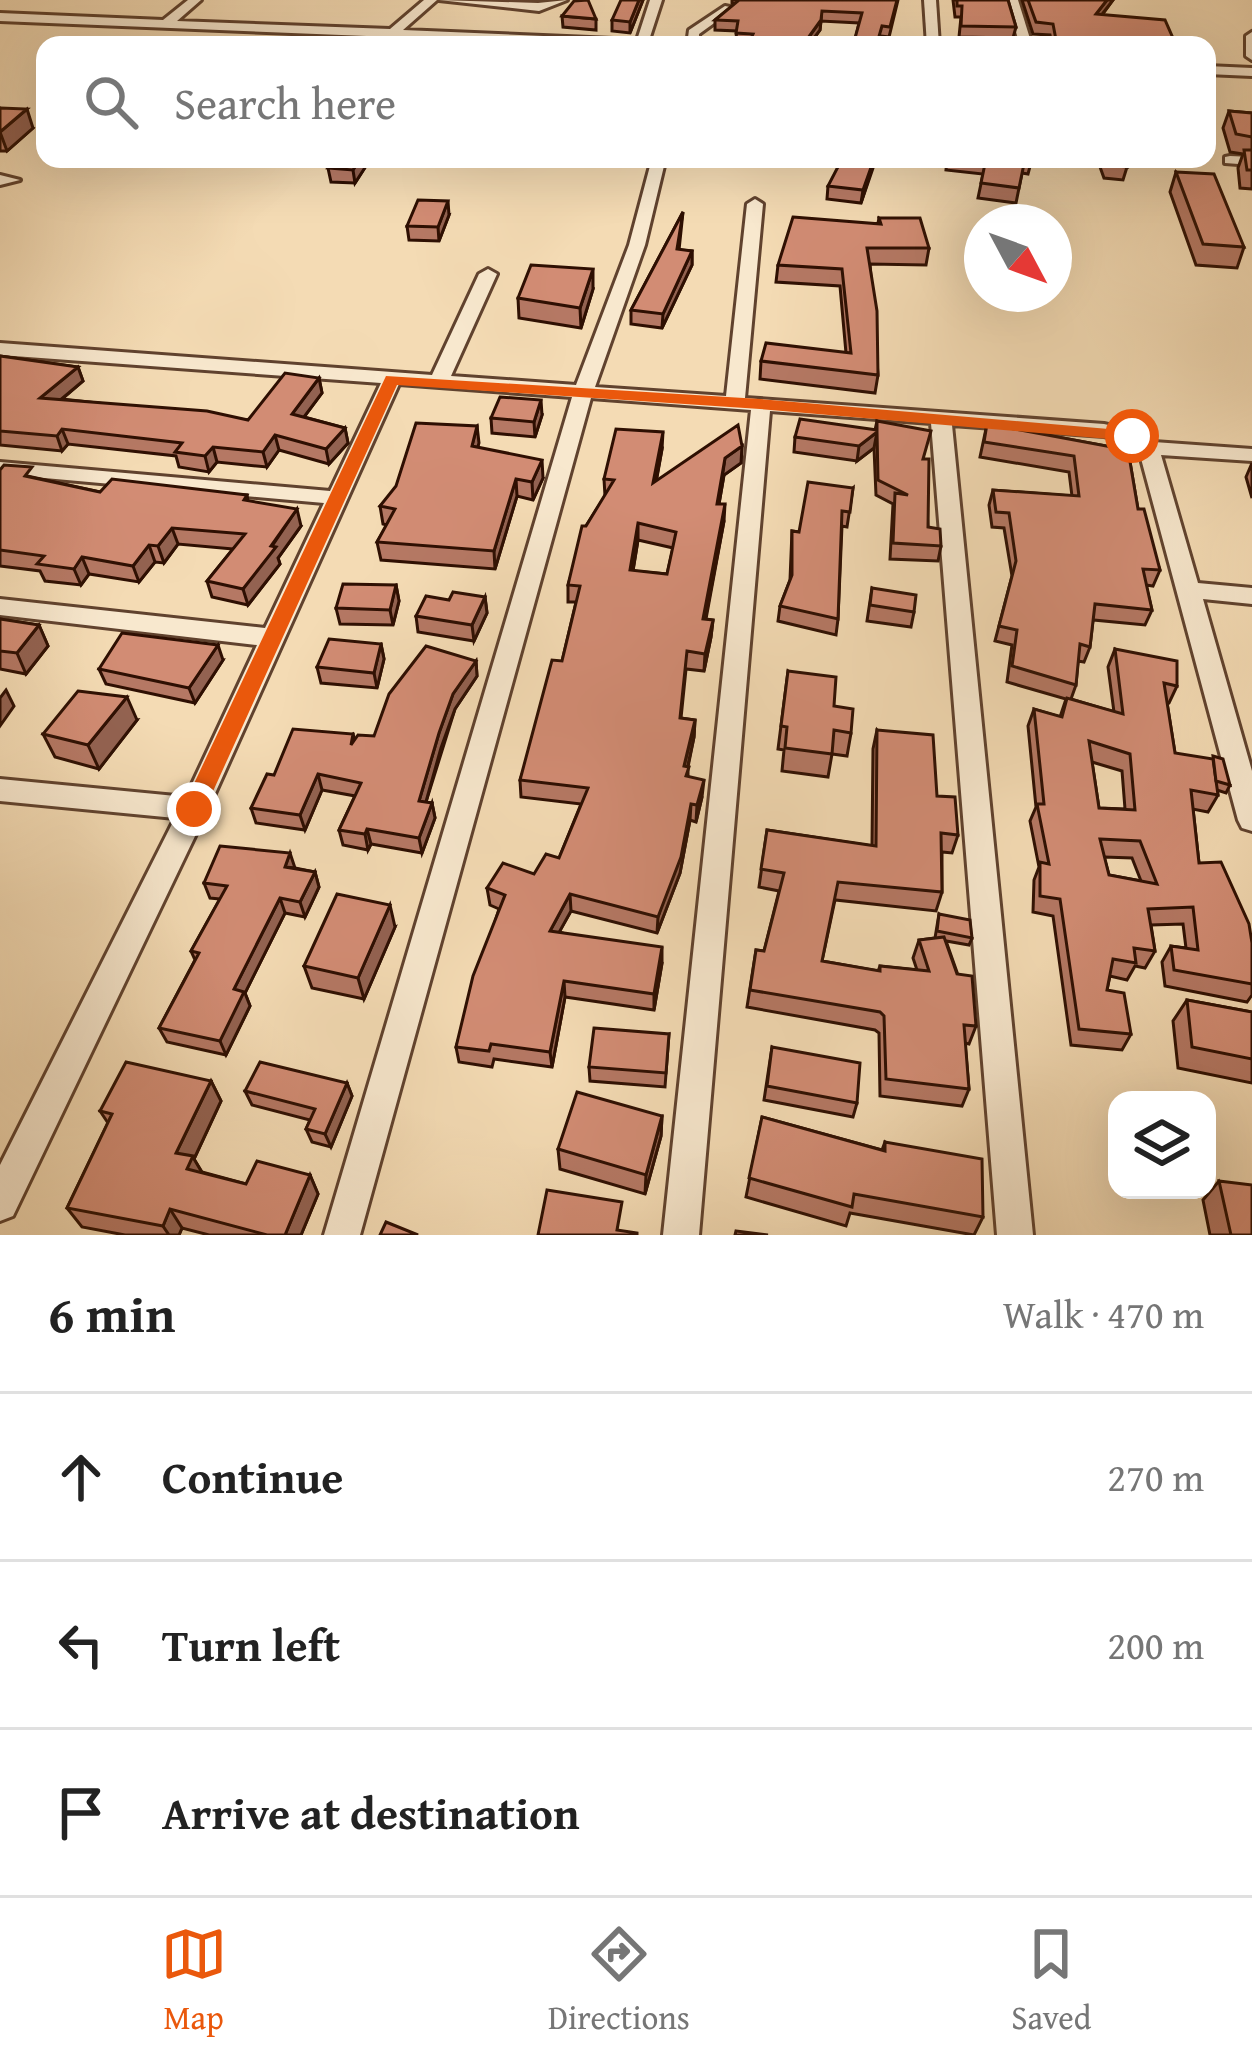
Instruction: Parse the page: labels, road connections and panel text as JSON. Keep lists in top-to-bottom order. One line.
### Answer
{"north":"bottom right","page":{"search":"Search here","heading":["6 min","Walk · 470 m"],"list":[["Continue","270 m"],["Turn left","200 m"],"Arrive at destination"],"nav":["Map","Directions","Saved"]}}
